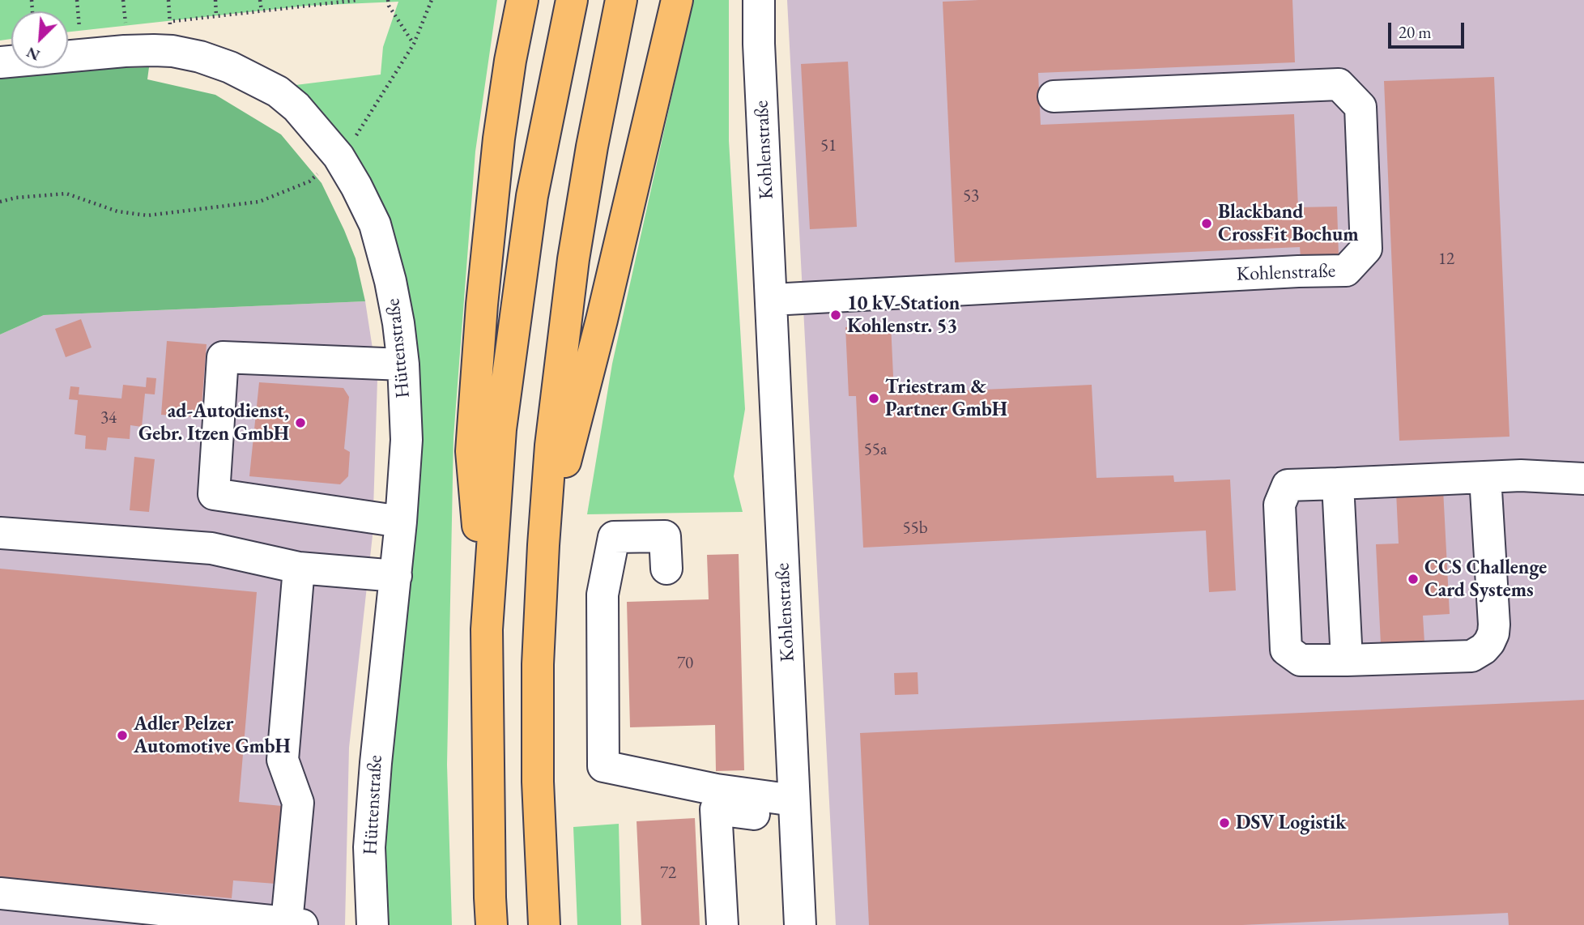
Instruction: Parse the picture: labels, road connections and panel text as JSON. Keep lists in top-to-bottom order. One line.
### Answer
{"streets":{"street":["Kohlenstraße","Hüttenstraße"]},"places":["Blackband CrossFit Bochum","10 kV-Station Kohlenstr. 53","Triestram & Partner GmbH","ad-Autodienst, Gebr. Itzen GmbH","CCS Challenge Card Systems","Adler Pelzer Automotive GmbH","DSV Logistik"],"house_numbers":["51","53","12","34","55a","55b","70","72"],"scale_bar":"20 m","north":"bottom left"}
